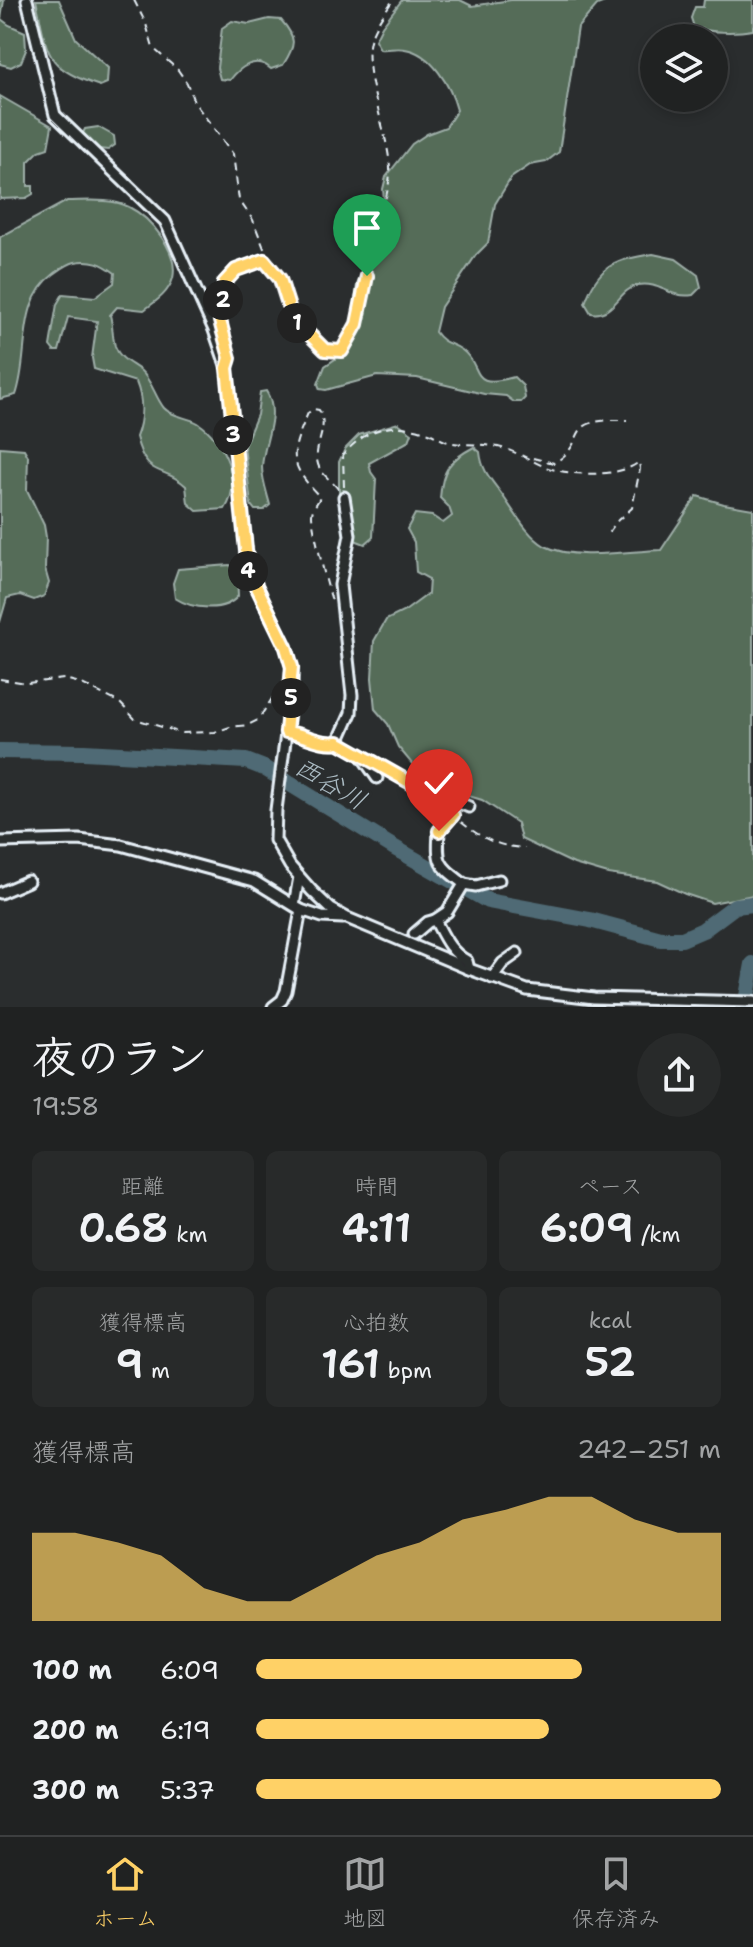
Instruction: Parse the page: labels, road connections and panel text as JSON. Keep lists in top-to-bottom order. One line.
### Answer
{"water":["西谷川"],"page":{"pins":["2","1","3","4","5"],"heading":["夜のラン","19:58"],"stats":[["距離","0.68 km"],["時間","4:11"],["ペース","6:09 /km"],["獲得標高","9 m"],["心拍数","161 bpm"],["kcal","52"]],"chart":["獲得標高","242–251 m"],"list":[{"name":"100 m","note":"6:09"},{"name":"200 m","note":"6:19"},{"name":"300 m","note":"5:37"}],"tabs":["ホーム","地図","保存済み"]}}
